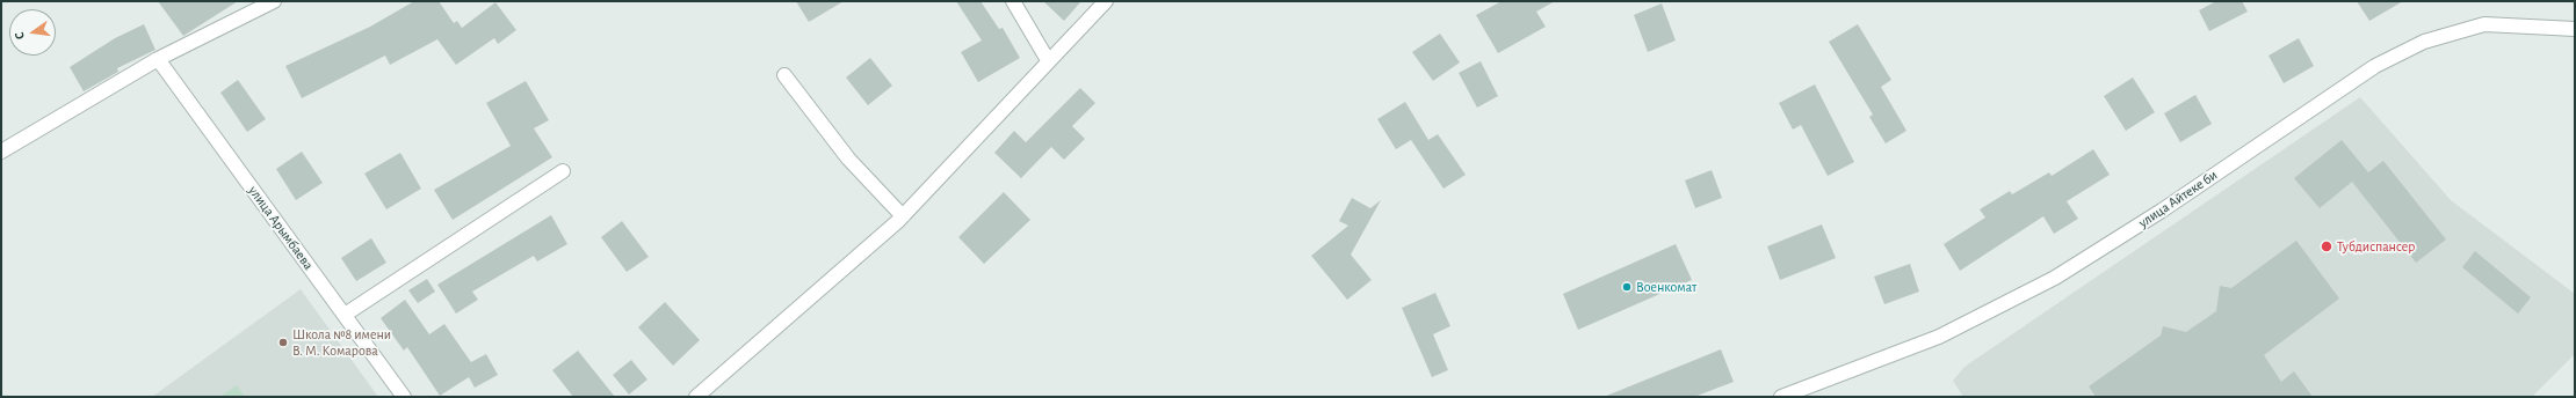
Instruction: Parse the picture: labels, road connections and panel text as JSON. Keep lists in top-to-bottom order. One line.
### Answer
{"streets":{"street":["улица Айтеке би","улица Арымбаева"]},"places":["Тубдиспансер","Военкомат","Школа №8 имени В. М. Комарова"],"north":"left"}
